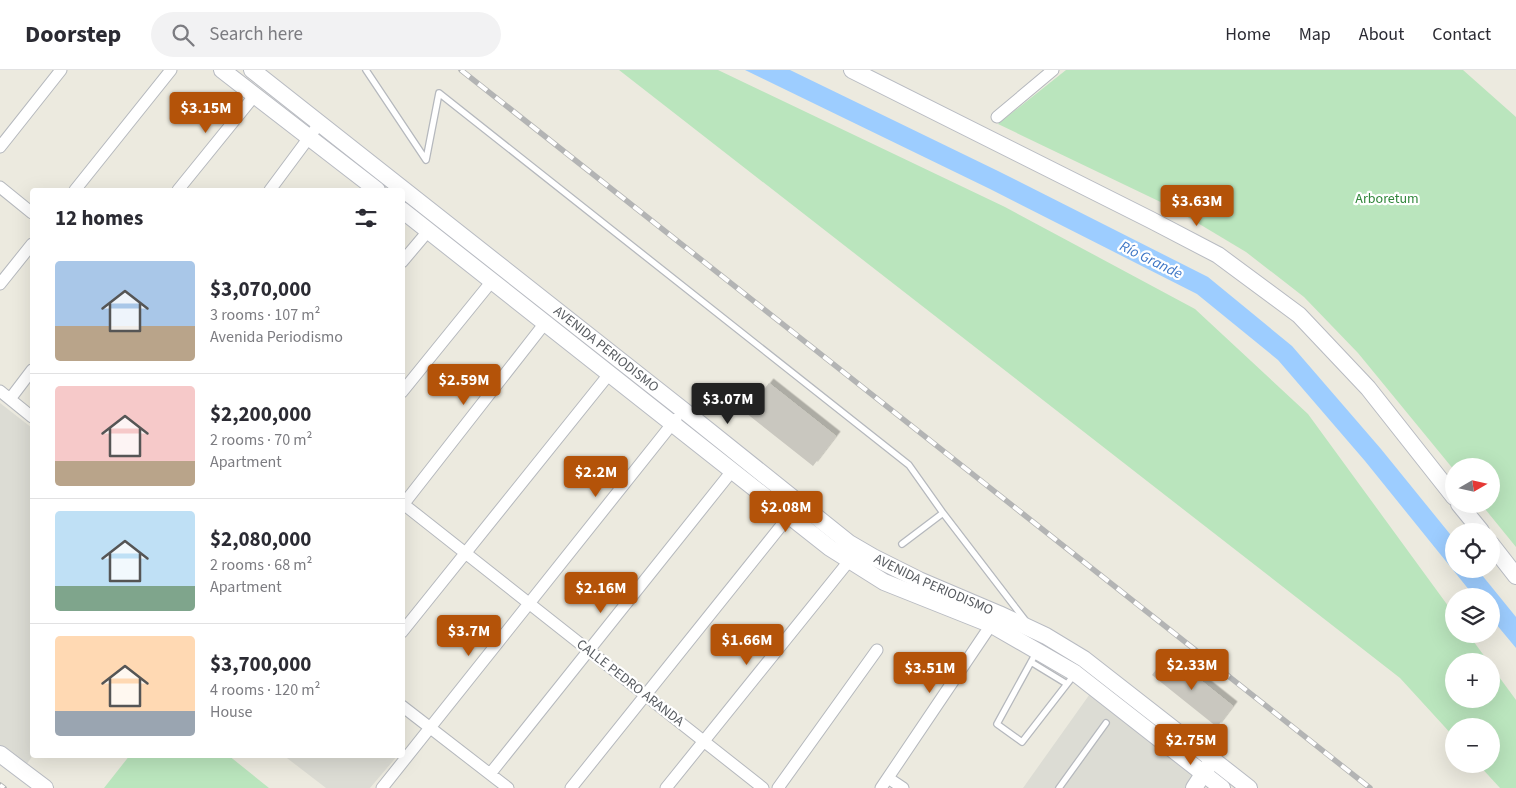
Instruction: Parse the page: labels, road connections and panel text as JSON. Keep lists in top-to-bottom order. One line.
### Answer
{"streets":{"street":["AVENIDA PERIODISMO","CALLE PEDRO ARANDA"]},"water":["Río Grande"],"parks":["Arboretum"],"north":"right","page":{"header":"Doorstep","search":"Search here","nav":["Home","Map","About","Contact"],"price":["$3.15M","$3.63M","$2.59M","$3.07M","$2.2M","$2.08M","$2.16M","$3.7M","$1.66M","$2.33M","$3.51M","$2.75M"],"heading":"12 homes","list":[{"name":"$3,070,000","note":"3 rooms · 107 m² · Avenida Periodismo"},{"name":"$2,200,000","note":"2 rooms · 70 m² · Apartment"},{"name":"$2,080,000","note":"2 rooms · 68 m² · Apartment"},{"name":"$3,700,000","note":"4 rooms · 120 m² · House"}],"map_buttons":["+","−"]}}
